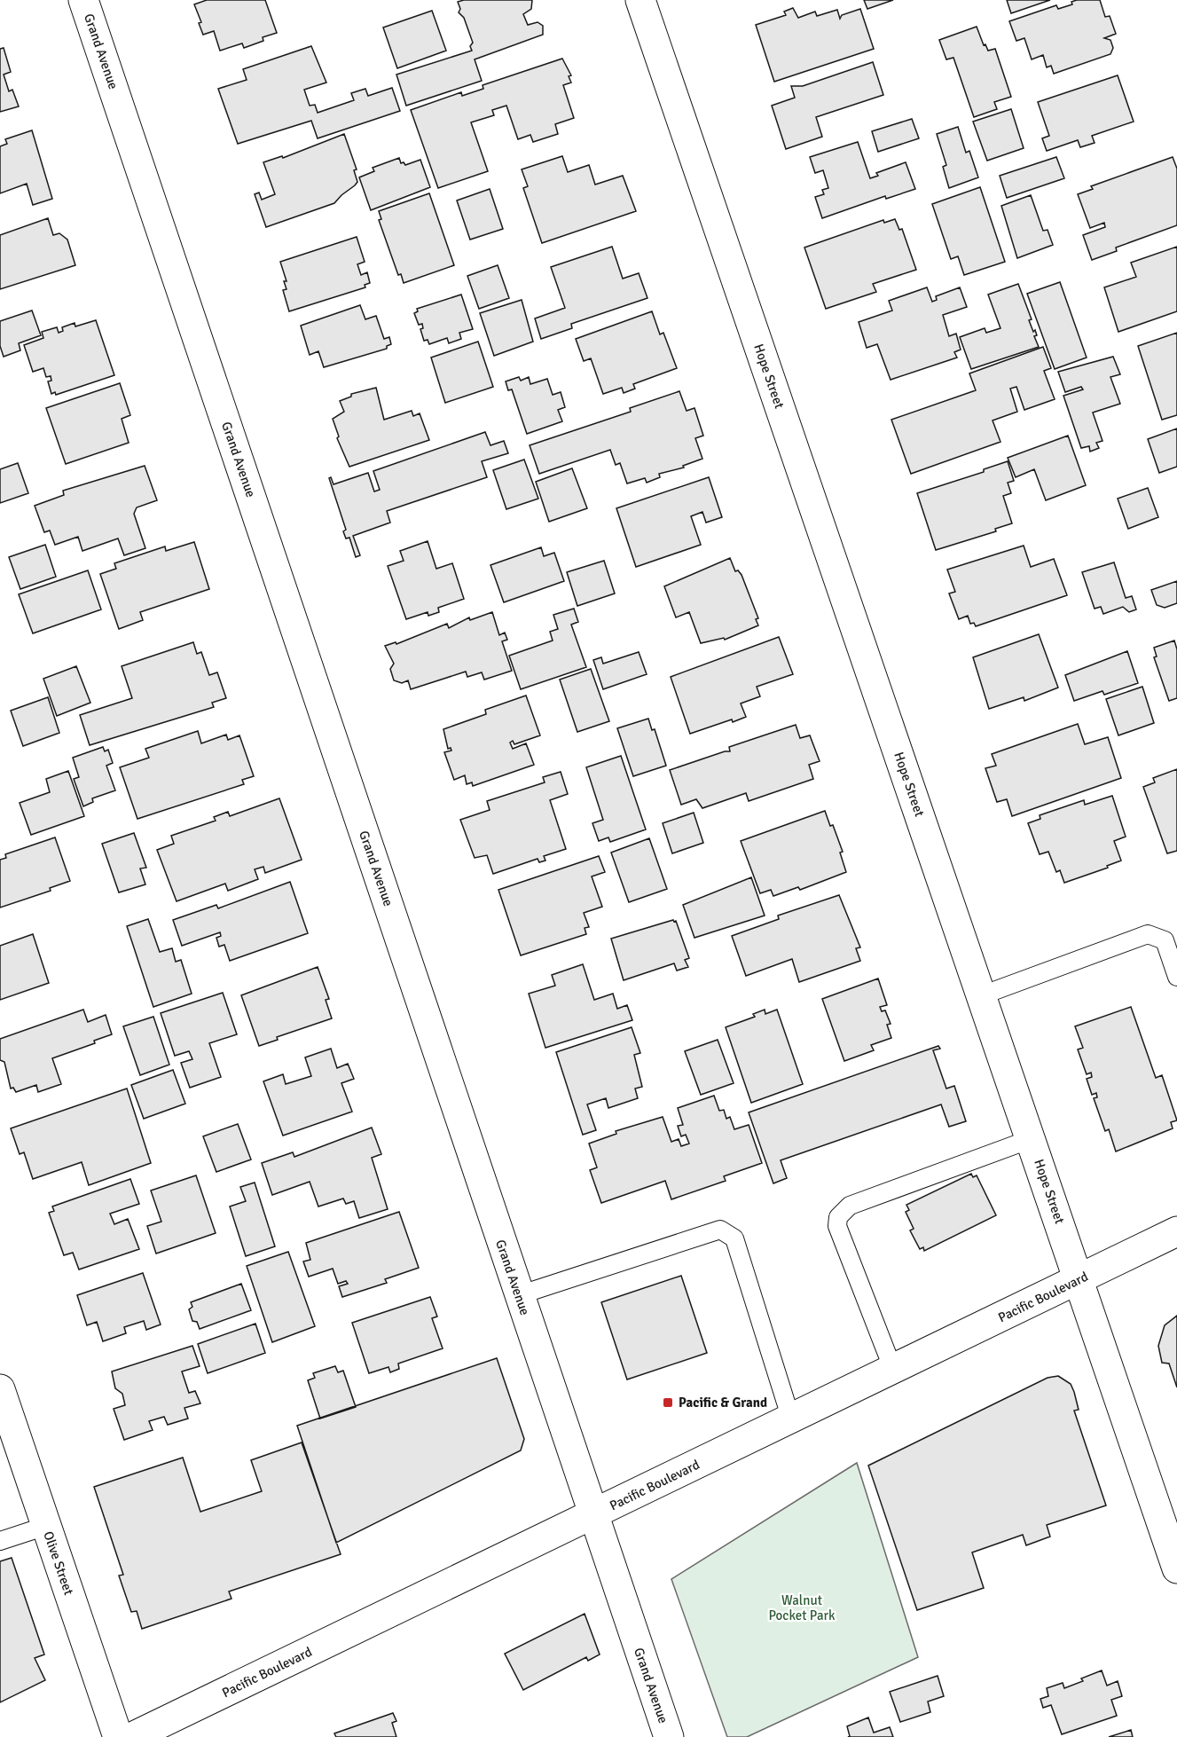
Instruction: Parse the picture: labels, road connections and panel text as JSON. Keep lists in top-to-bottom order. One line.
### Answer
{"streets":{"street":["Grand Avenue","Hope Street","Pacific Boulevard","Olive Street"]},"crossings":[["Grand Avenue","Pacific Boulevard"],["Hope Street","Pacific Boulevard"]],"parks":["Walnut Pocket Park"],"places":{"transit":["Pacific & Grand"]}}
